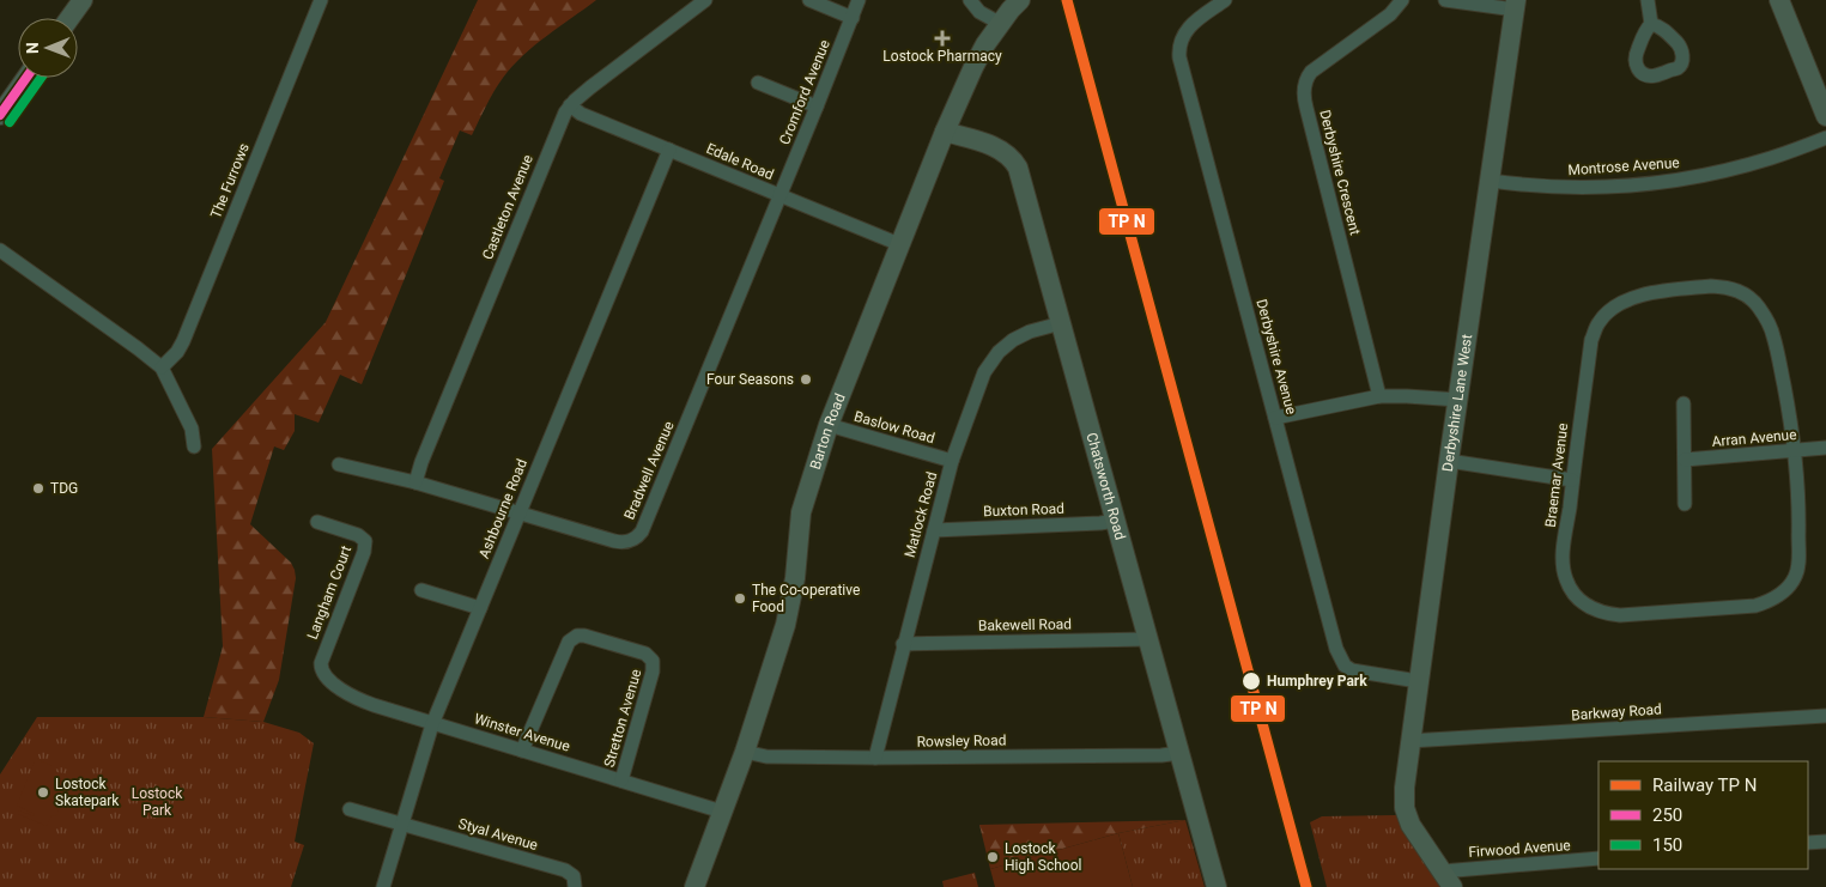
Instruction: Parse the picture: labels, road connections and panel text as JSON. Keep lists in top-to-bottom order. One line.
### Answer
{"streets":{"street":["Cromford Avenue","Edale Road","Montrose Avenue","Derbyshire Crescent","The Furrows","Castleton Avenue","Derbyshire Avenue","Derbyshire Lane West","Baslow Road","Barton Road","Arran Avenue","Bradwell Avenue","Braemar Avenue","Chatsworth Road","Ashbourne Road","Buxton Road","Matlock Road","Langham Court","Bakewell Road","Barkway Road","Stretton Avenue","Winster Avenue","Rowsley Road","Styal Avenue","Firwood Avenue"]},"crossings":[["Cromford Avenue","Edale Road"],["Cromford Avenue","Bradwell Avenue"],["Edale Road","Castleton Avenue"],["Edale Road","Barton Road"],["Edale Road","Bradwell Avenue"],["Edale Road","Ashbourne Road"],["Montrose Avenue","Derbyshire Lane West"],["Castleton Avenue","Bradwell Avenue"],["Derbyshire Avenue","Derbyshire Lane West"],["Derbyshire Lane West","Barkway Road"],["Derbyshire Lane West","Firwood Avenue"],["Baslow Road","Barton Road"],["Baslow Road","Matlock Road"],["Barton Road","Chatsworth Road"],["Barton Road","Winster Avenue"],["Barton Road","Rowsley Road"],["Arran Avenue","Braemar Avenue"],["Bradwell Avenue","Ashbourne Road"],["Chatsworth Road","Buxton Road"],["Chatsworth Road","Matlock Road"],["Chatsworth Road","Bakewell Road"],["Chatsworth Road","Rowsley Road"],["Ashbourne Road","Winster Avenue"],["Ashbourne Road","Styal Avenue"],["Buxton Road","Matlock Road"],["Matlock Road","Bakewell Road"],["Matlock Road","Rowsley Road"],["Langham Court","Winster Avenue"],["Stretton Avenue","Winster Avenue"]],"parks":["Lostock Park"],"places":{"health":["Lostock Pharmacy"],"other":["Four Seasons","TDG","The Co-operative Food","Humphrey Park","Lostock Skatepark","Lostock High School"]},"lines":["transit line 250","transit line 150"],"legend":["Railway TP N","250","150"],"north":"left"}
